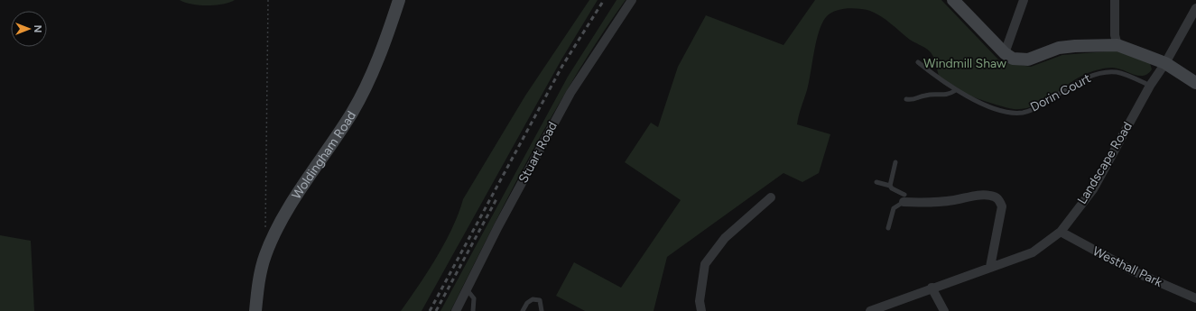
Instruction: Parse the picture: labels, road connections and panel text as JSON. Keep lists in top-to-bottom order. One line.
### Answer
{"streets":{"street":["Stuart Road","Woldingham Road","Landscape Road","Westhall Park"],"lane":["Dorin Court"]},"crossings":[["Dorin Court","Landscape Road"],["Landscape Road","Westhall Park"]],"parks":["Windmill Shaw"],"north":"right"}
